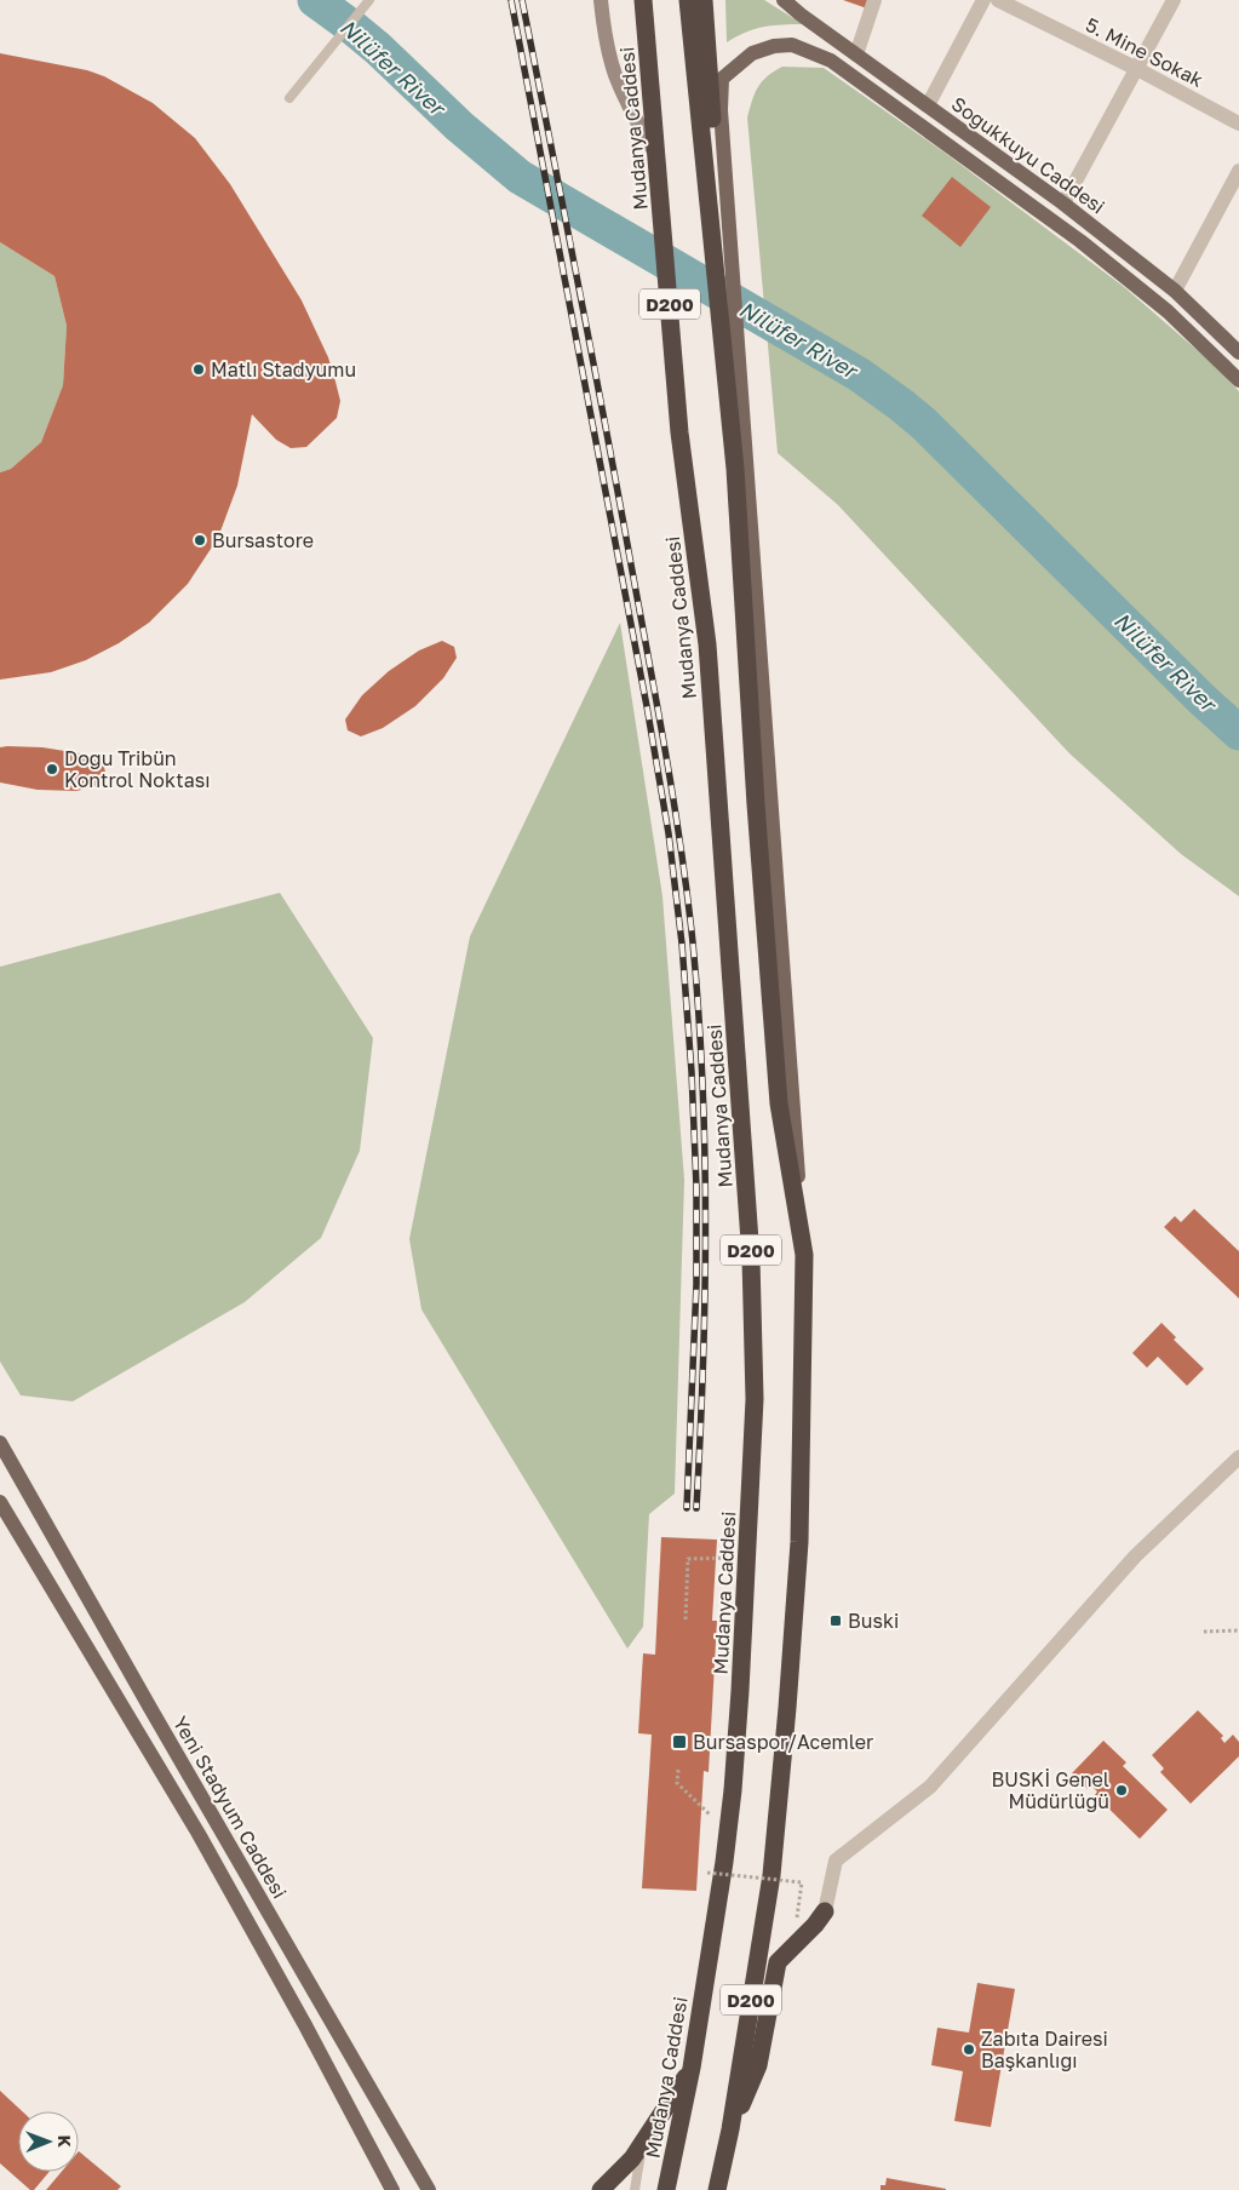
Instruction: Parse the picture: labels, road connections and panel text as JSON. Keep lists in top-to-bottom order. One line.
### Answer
{"streets":{"highway":["Mudanya Caddesi","D200"],"main road":["Soğukkuyu Caddesi","Yeni Stadyum Caddesi"],"street":["5. Mine Sokak"]},"crossings":[["Soğukkuyu Caddesi","D200"]],"water":["Nilüfer River"],"places":{"other":["Matlı Stadyumu","Bursastore","Doğu Tribün Kontrol Noktası","BUSKİ Genel Müdürlüğü","Zabıta Dairesi Başkanlığı"],"transit":["Buski","Bursaspor/Acemler"]},"north":"right"}
